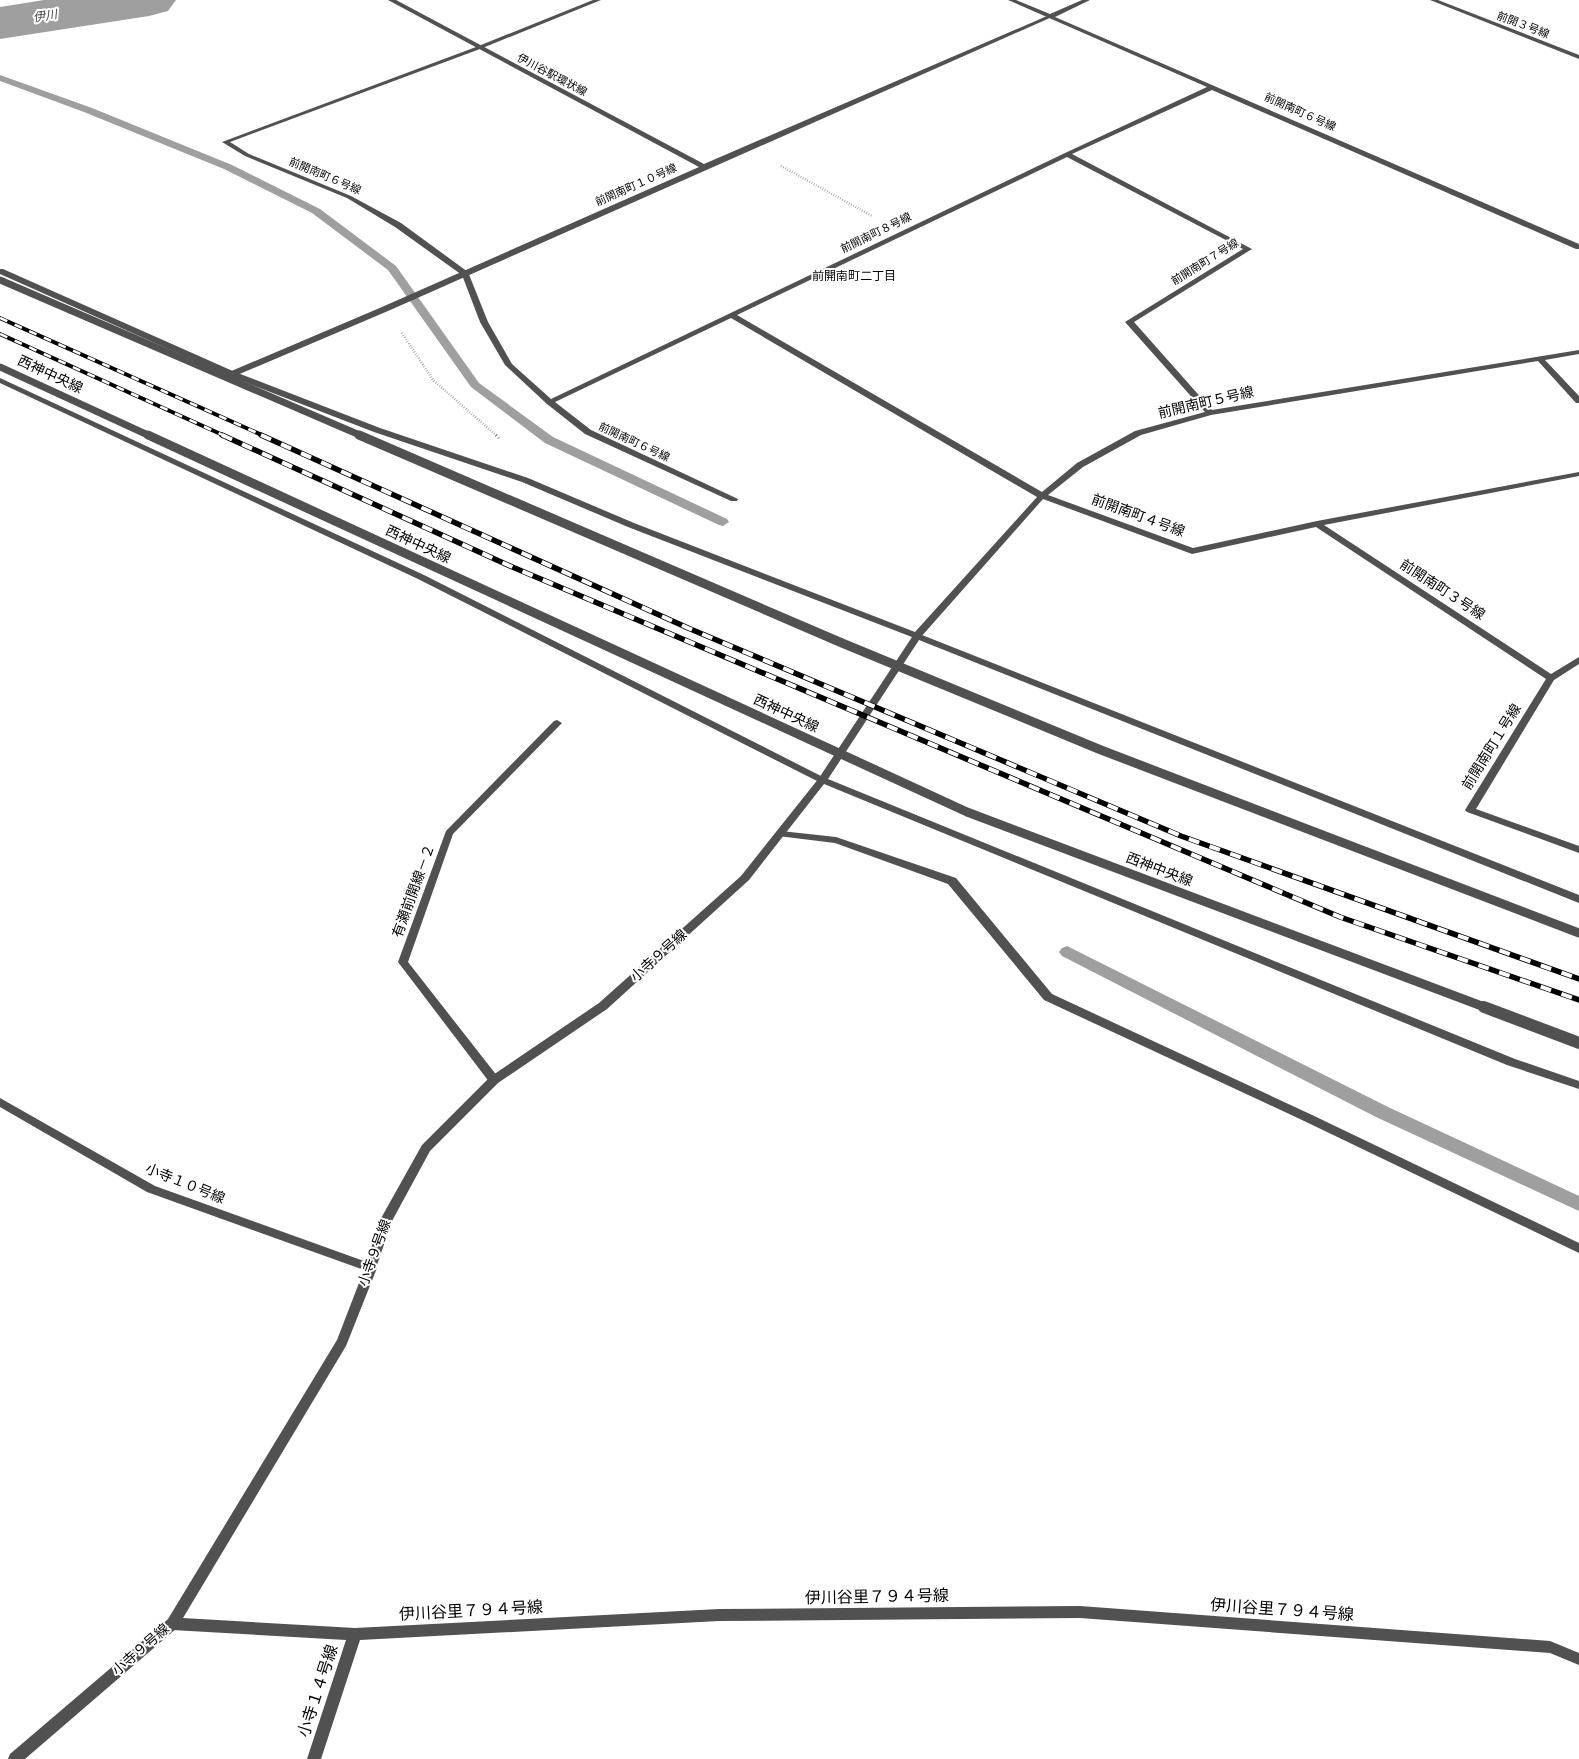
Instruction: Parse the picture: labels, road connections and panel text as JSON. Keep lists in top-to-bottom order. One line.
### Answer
{"streets":{"street":["前開３号線","伊川谷駅環状線","前開南町６号線","前開南町１０号線","前開南町８号線","前開南町７号線","西神中央線","前開南町５号線","前開南町４号線","前開南町３号線","前開南町１号線","有瀬前開線－２","小寺９号線","小寺１０号線","伊川谷里７９４号線","小寺１４号線"]},"crossings":[["伊川谷駅環状線","前開南町６号線"],["伊川谷駅環状線","前開南町１０号線"],["前開南町６号線","前開南町１０号線"],["前開南町６号線","前開南町８号線"],["前開南町８号線","前開南町７号線"],["前開南町８号線","前開南町４号線"],["前開南町７号線","前開南町５号線"],["西神中央線","前開南町５号線"],["西神中央線","小寺９号線"],["前開南町５号線","前開南町４号線"],["前開南町５号線","小寺９号線"],["前開南町４号線","前開南町３号線"],["前開南町３号線","前開南町１号線"],["有瀬前開線－２","小寺９号線"],["小寺９号線","小寺１０号線"],["小寺９号線","伊川谷里７９４号線"],["伊川谷里７９４号線","小寺１４号線"]],"districts":["前開南町二丁目"],"water":["伊川"]}
